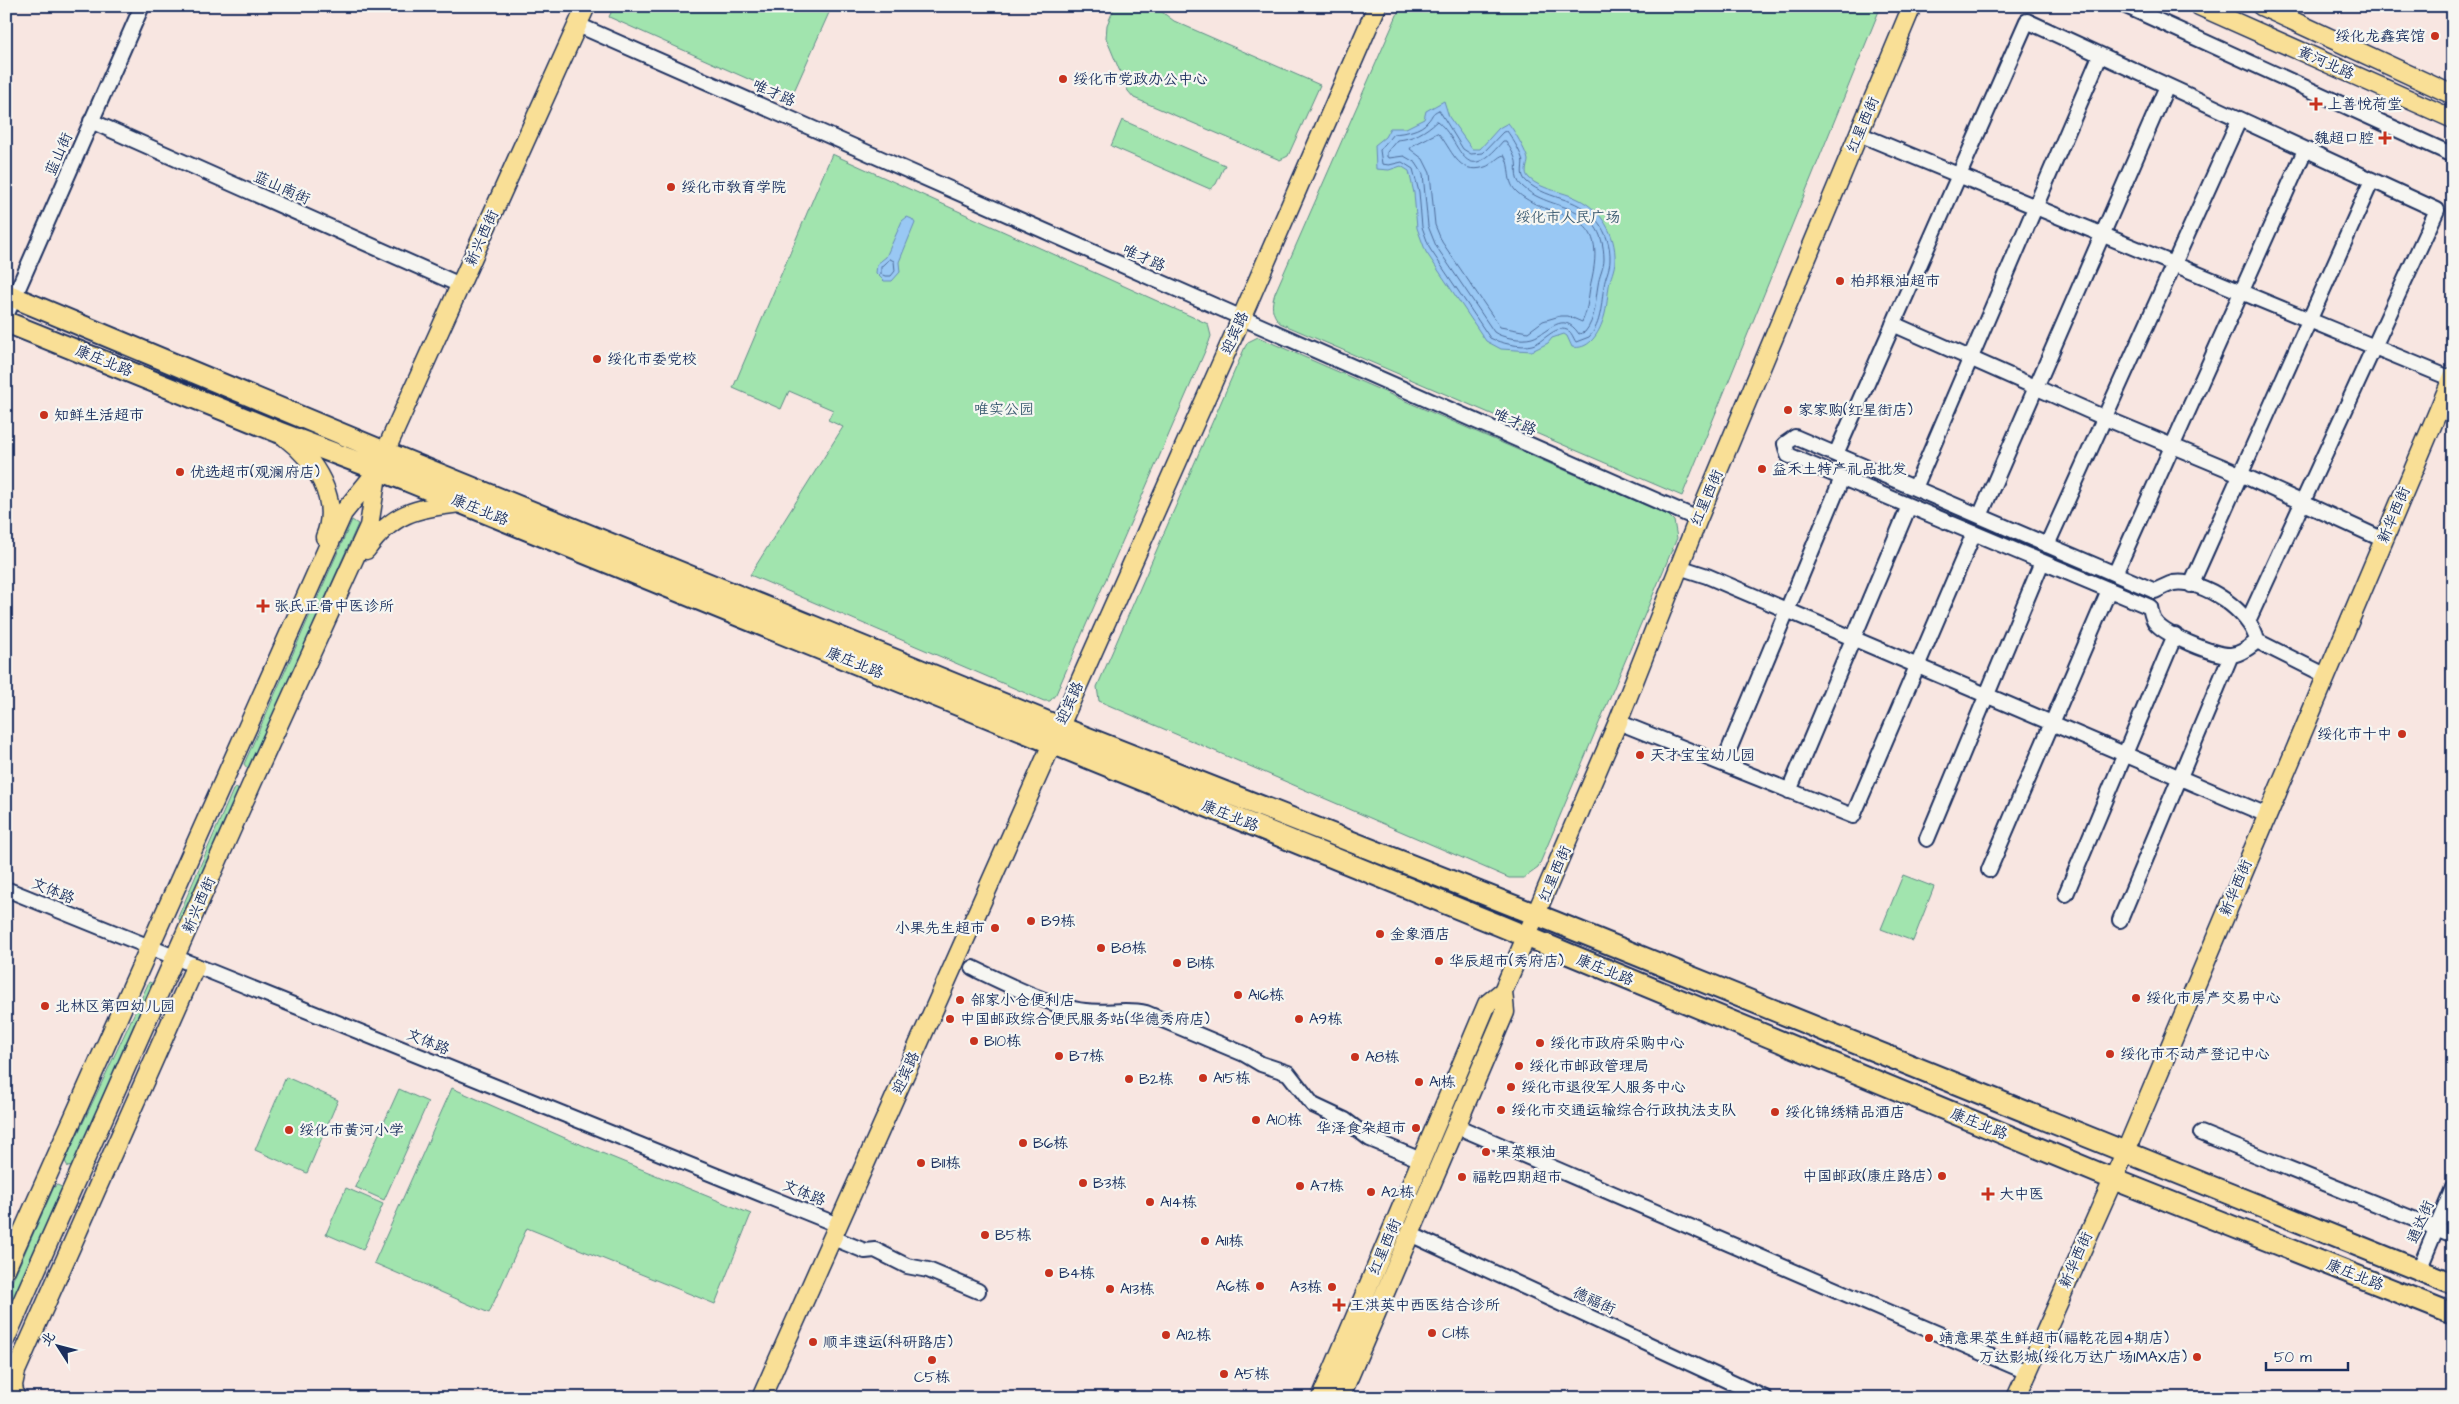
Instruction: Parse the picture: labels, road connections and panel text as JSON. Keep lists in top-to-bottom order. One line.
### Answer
{"streets":{"highway":["康庄北路"],"main road":["黄河北路","红星西街","新兴西街","迎宾路","新华西街"],"street":["唯才路","蓝山街","蓝山南街","文体路","通达街","德福街"]},"crossings":[["唯才路","红星西街"],["唯才路","新兴西街"],["唯才路","迎宾路"],["红星西街","康庄北路"],["红星西街","德福街"],["蓝山街","蓝山南街"],["蓝山街","康庄北路"],["蓝山南街","新兴西街"],["新兴西街","康庄北路"],["新兴西街","文体路"],["迎宾路","康庄北路"],["迎宾路","文体路"],["康庄北路","新华西街"],["康庄北路","通达街"]],"parks":["绥化市人民广场","唯实公园"],"places":{"other":["绥化龙鑫宾馆","绥化市党政办公中心","绥化市教育学院","柏邦粮油超市","绥化市委党校","家家购(红星街店)","知鲜生活超市","益禾土特产礼品批发","优选超市(观澜府店)","绥化市十中","天才宝宝幼儿园","B9栋","小果先生超市","金象酒店","B8栋","华辰超市(秀府店)","B1栋","A16栋","绥化市房产交易中心","邻家小仓便利店","北林区第四幼儿园","中国邮政综合便民服务站(华德秀府店)","A9栋","B10栋","绥化市政府采购中心","绥化市不动产登记中心","B7栋","A8栋","绥化市邮政管理局","A15栋","B2栋","A1栋","绥化市退役军人服务中心","绥化市交通运输综合行政执法支队","绥化锦绣精品酒店","A10栋","华泽食杂超市","绥化市黄河小学","B6栋","果菜粮油","B11栋","中国邮政(康庄路店)","福乾四期超市","B3栋","A7栋","A2栋","A14栋","B5栋","A11栋","B4栋","A6栋","A3栋","A13栋","C1栋","A12栋","靖意果菜生鲜超市(福乾花园4期店)","顺丰速运(科研路店)","万达影城(绥化万达广场IMAX店)","C5栋","A5栋"],"health":["上善悦荷堂","魏超口腔","张氏正骨中医诊所","大中医","王洪英中西医结合诊所"]},"scale_bar":"50 m","north":"top left"}
